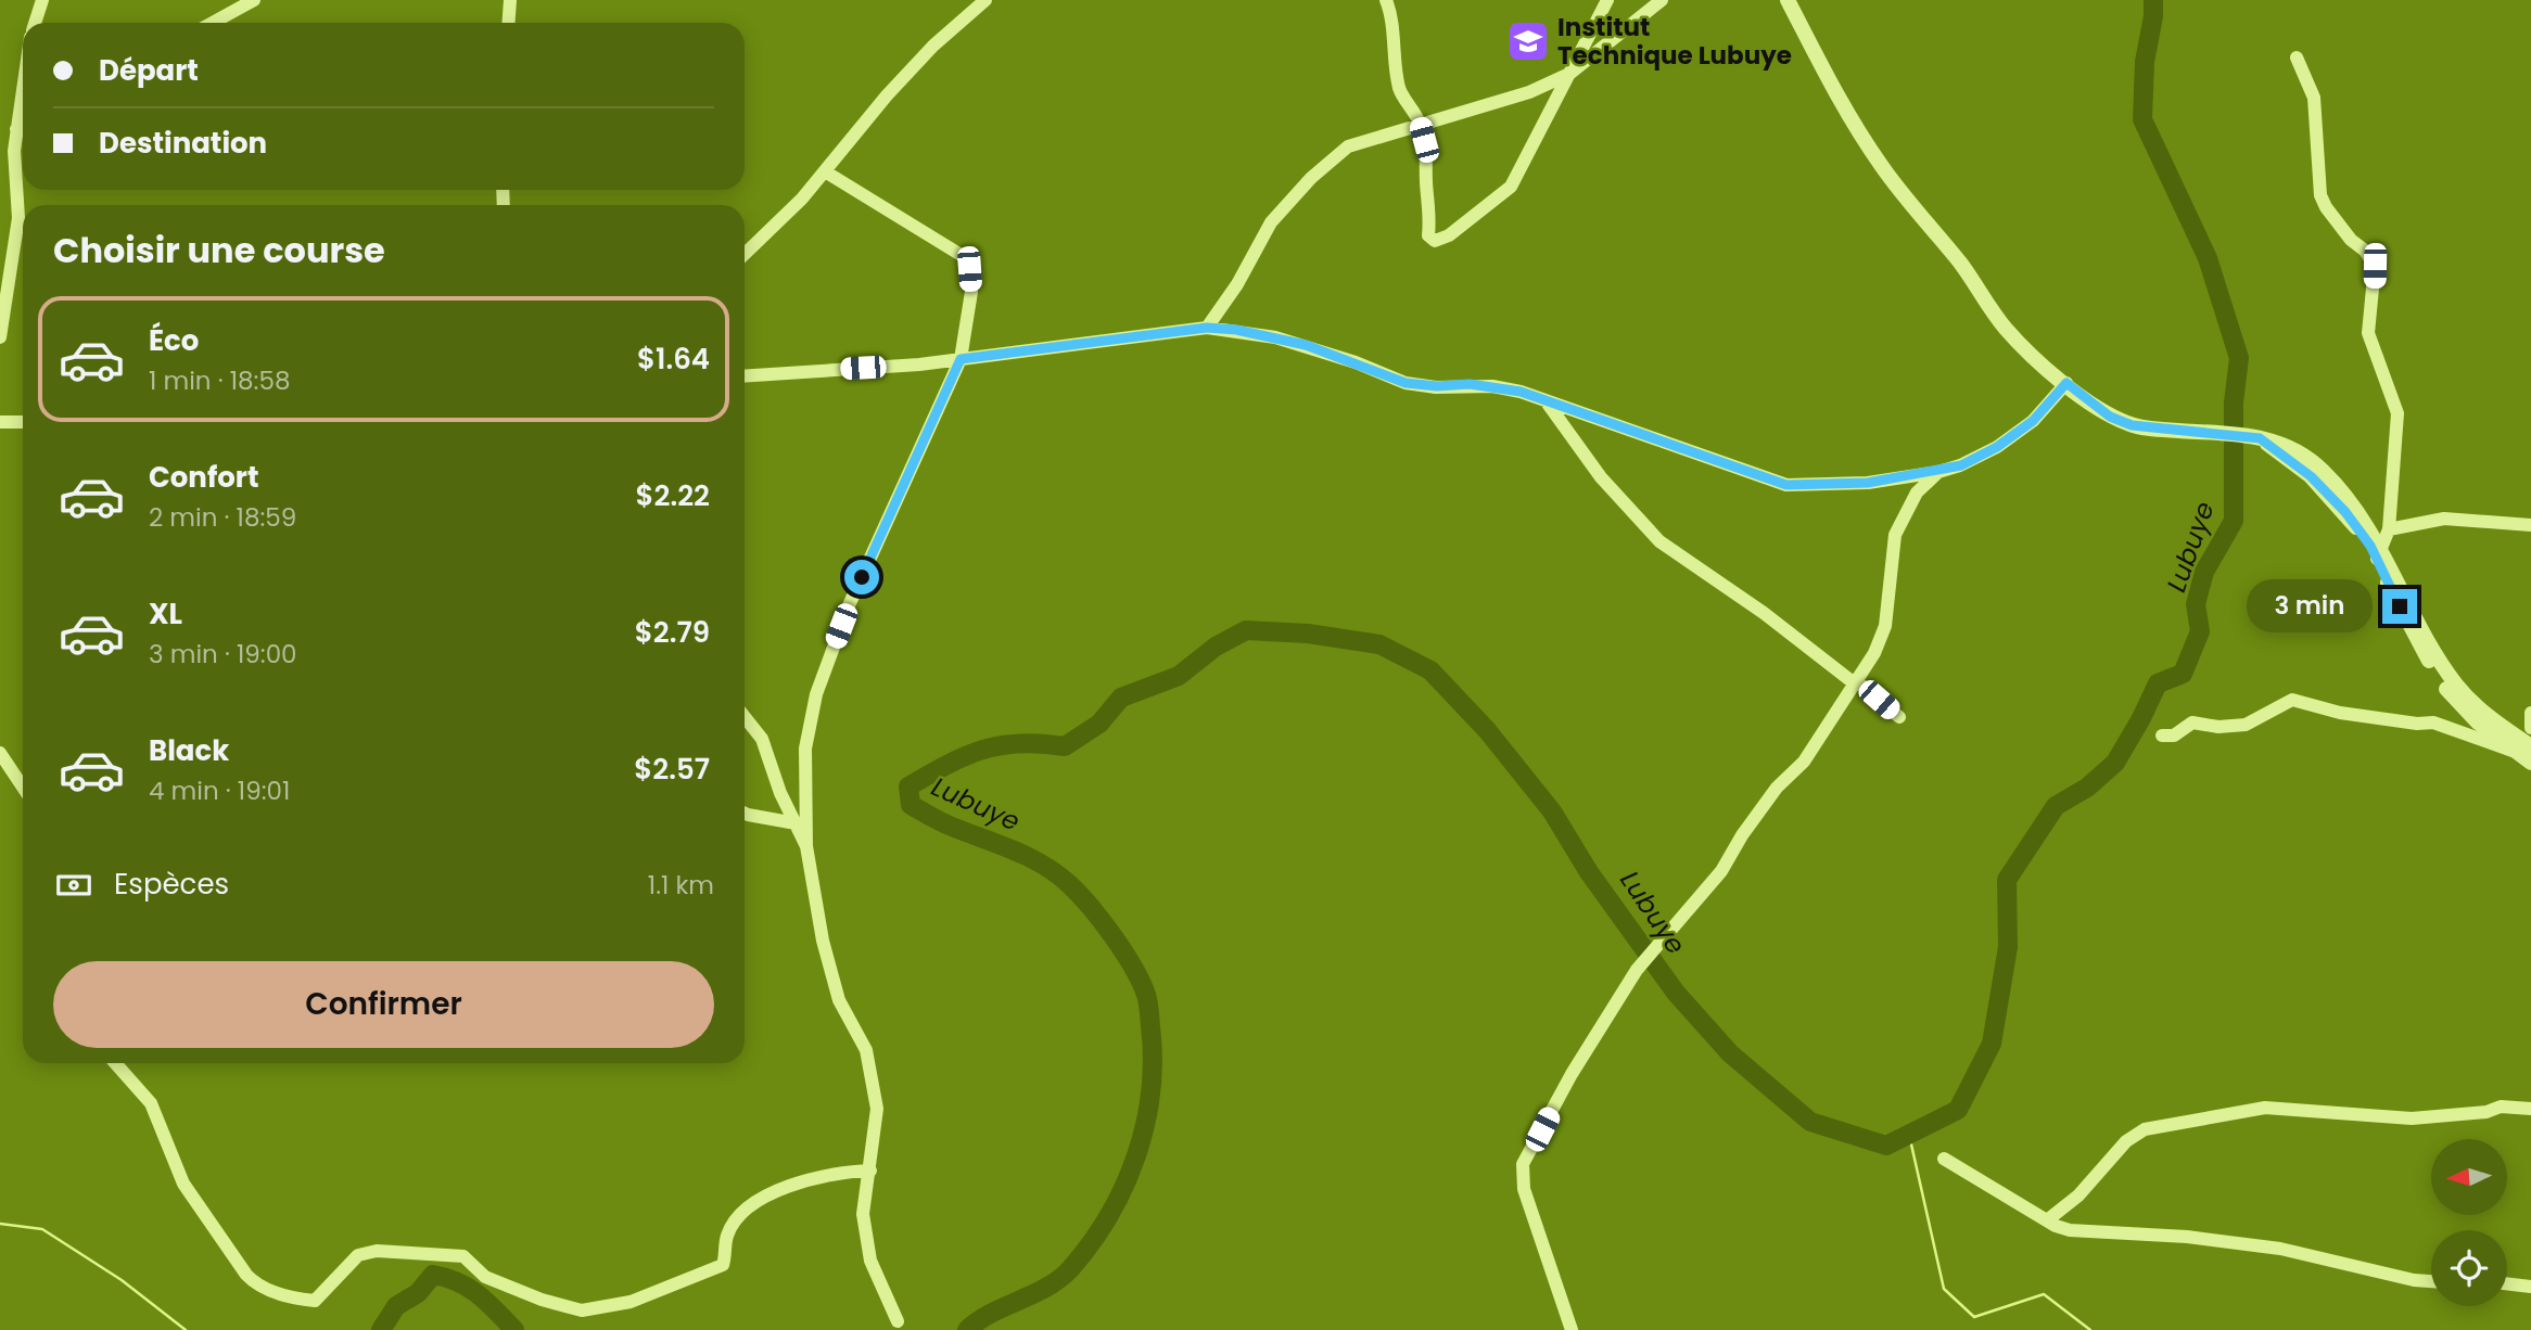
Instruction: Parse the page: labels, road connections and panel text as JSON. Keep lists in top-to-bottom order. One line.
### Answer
{"water":["Lubuye"],"places":{"school or university":["Institut Technique Lubuye"]},"north":"left","page":{"banner":["Départ","Destination"],"heading":"Choisir une course","list":[{"name":"Éco","note":"1 min · 18:58","value":"$1.64"},{"name":"Confort","note":"2 min · 18:59","value":"$2.22"},{"name":"XL","note":"3 min · 19:00","value":"$2.79"},{"name":"Black","note":"4 min · 19:01","value":"$2.57"}],"bubble":"3 min","pay":["Espèces","1.1 km"],"buttons":"Confirmer"}}
